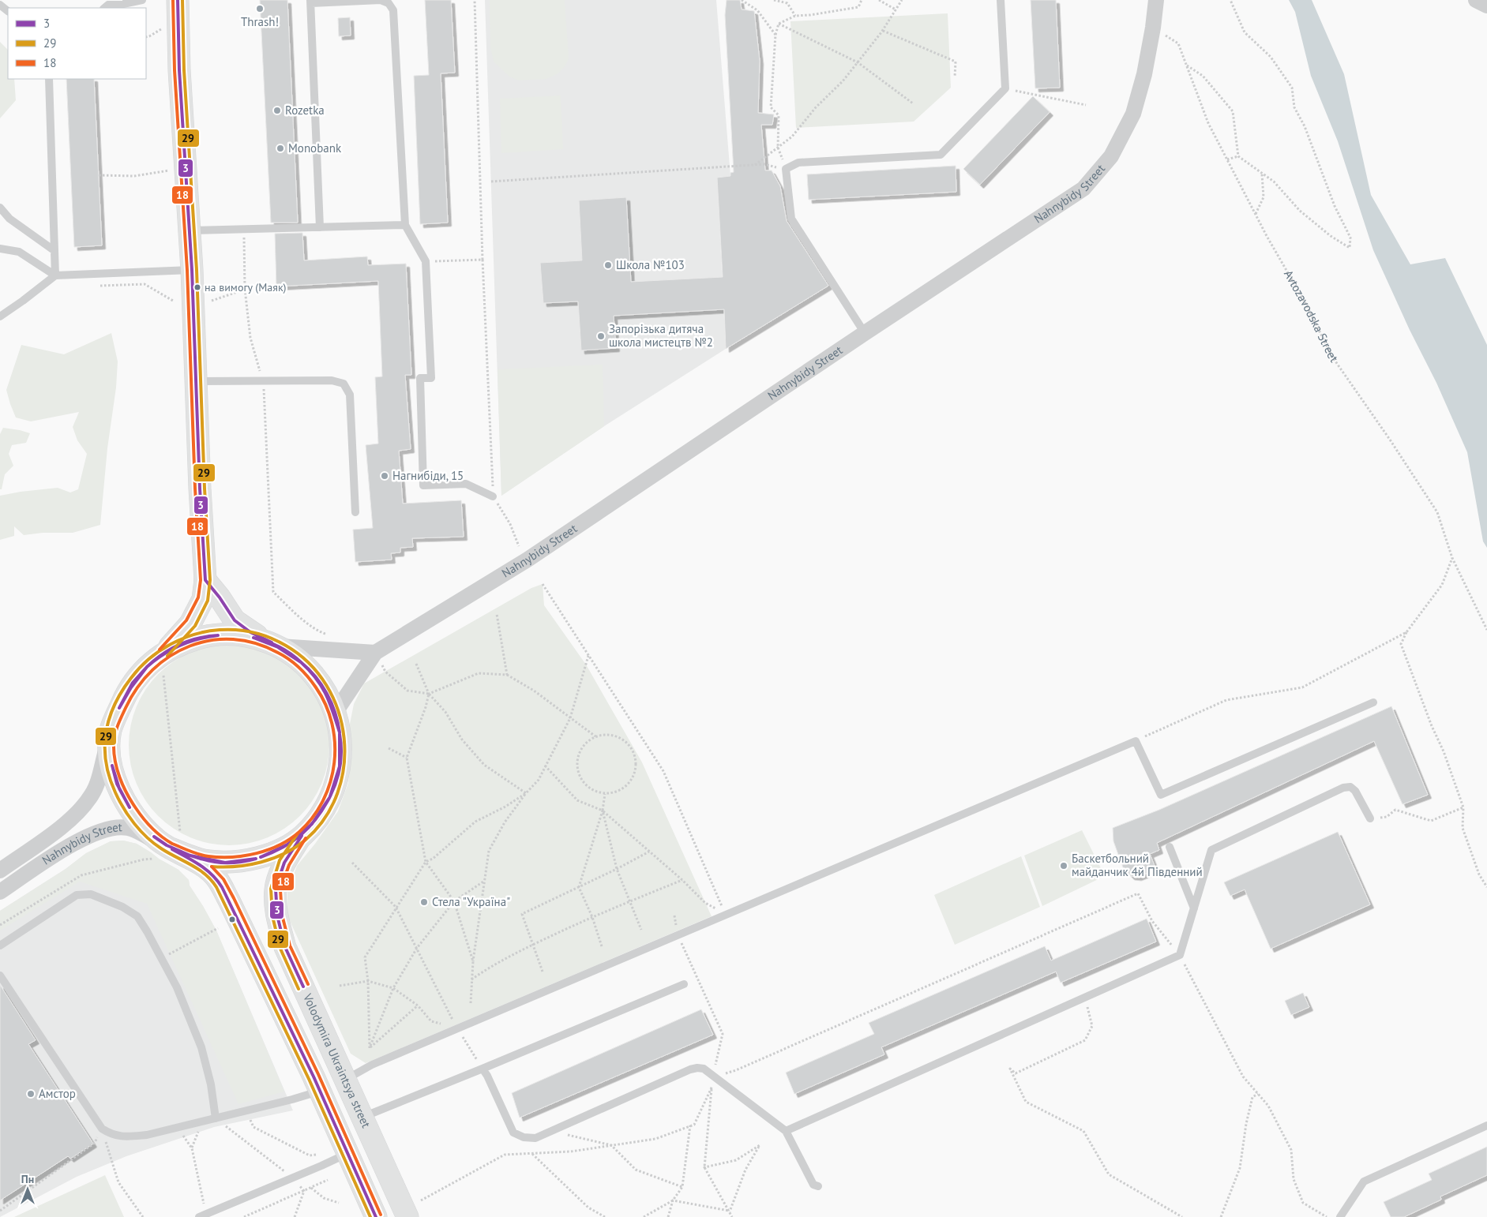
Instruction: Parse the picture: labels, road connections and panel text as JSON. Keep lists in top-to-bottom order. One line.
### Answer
{"streets":{"street":["Nahnybidy Street","Volodymira Ukraintsya street"],"path":["Avtozavodska Street"]},"crossings":[["Nahnybidy Street","Avtozavodska Street"],["Nahnybidy Street","Volodymira Ukraintsya street"]],"places":["Thrash!","Rozetka","Monobank","Школа №103","на вимогу (Маяк)","Запорізька дитяча школа мистецтв №2","Нагнибіди, 15","Баскетбольний майданчик 4й Південний","Стела \"Україна\"","Амстор"],"lines":["transit line 3","transit line 29","transit line 18"],"legend":["3","29","18"],"north":"top"}
